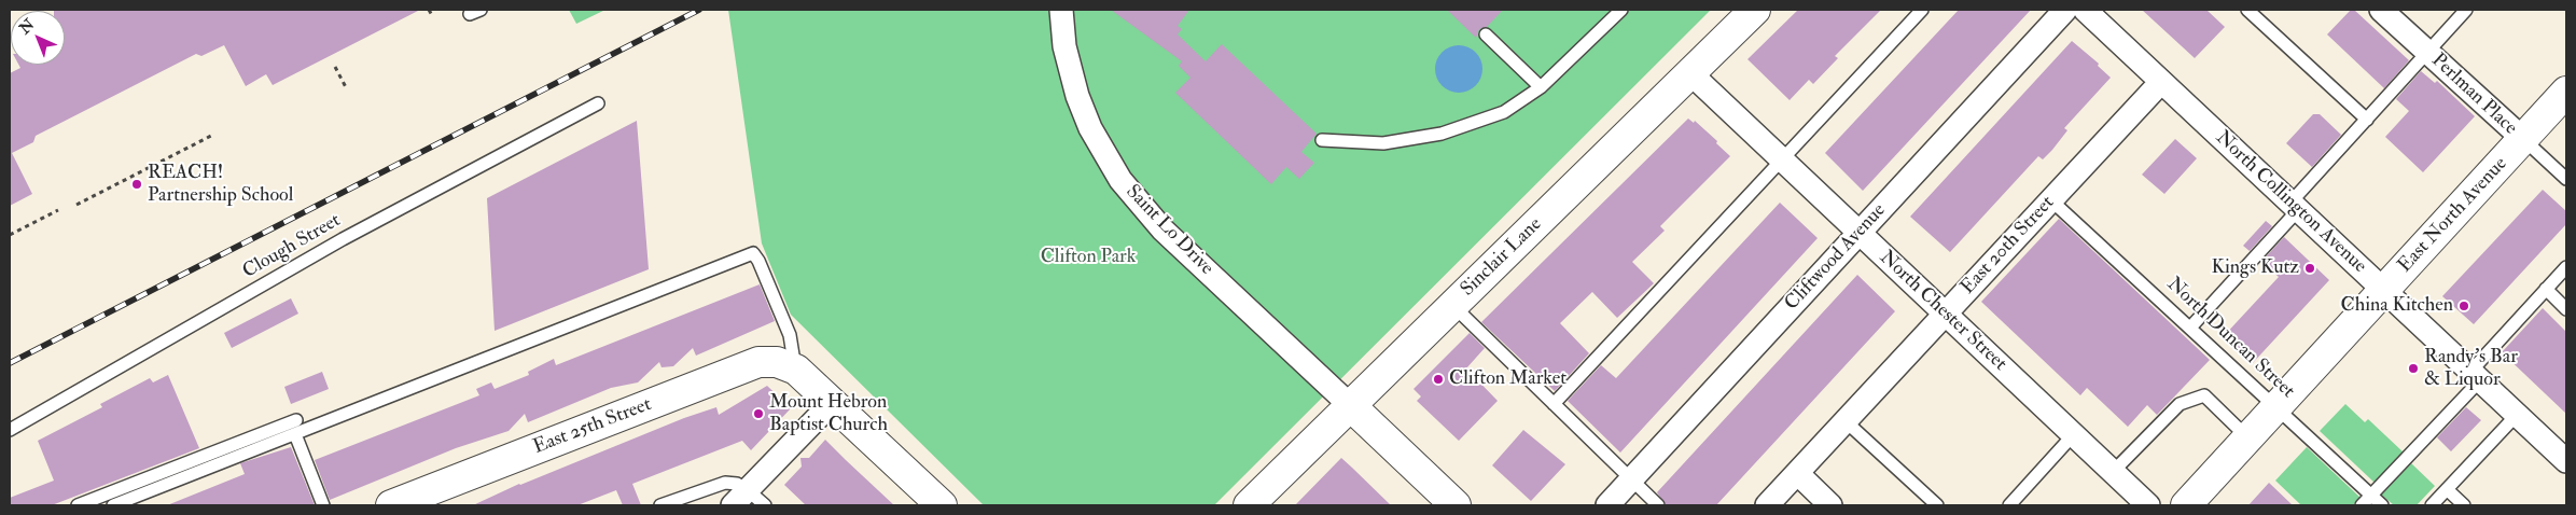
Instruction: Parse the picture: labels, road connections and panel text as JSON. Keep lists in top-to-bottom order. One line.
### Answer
{"streets":{"main road":["East North Avenue","Sinclair Lane","East 25th Street"],"street":["Perlman Place","North Collington Avenue","Saint Lo Drive","East 20th Street","Cliftwood Avenue","North Chester Street"],"lane":["Clough Street","North Duncan Street"]},"crossings":[["Perlman Place","East North Avenue"],["North Collington Avenue","East North Avenue"],["North Collington Avenue","East 20th Street"],["East North Avenue","North Duncan Street"],["Saint Lo Drive","Sinclair Lane"],["East 20th Street","North Chester Street"],["East 20th Street","North Duncan Street"],["Sinclair Lane","North Chester Street"],["Cliftwood Avenue","North Chester Street"]],"parks":["Clifton Park"],"places":["REACH! Partnership School","Kings Kutz","China Kitchen","Randy’s Bar & Liquor","Clifton Market","Mount Hebron Baptist Church"],"north":"top left"}
